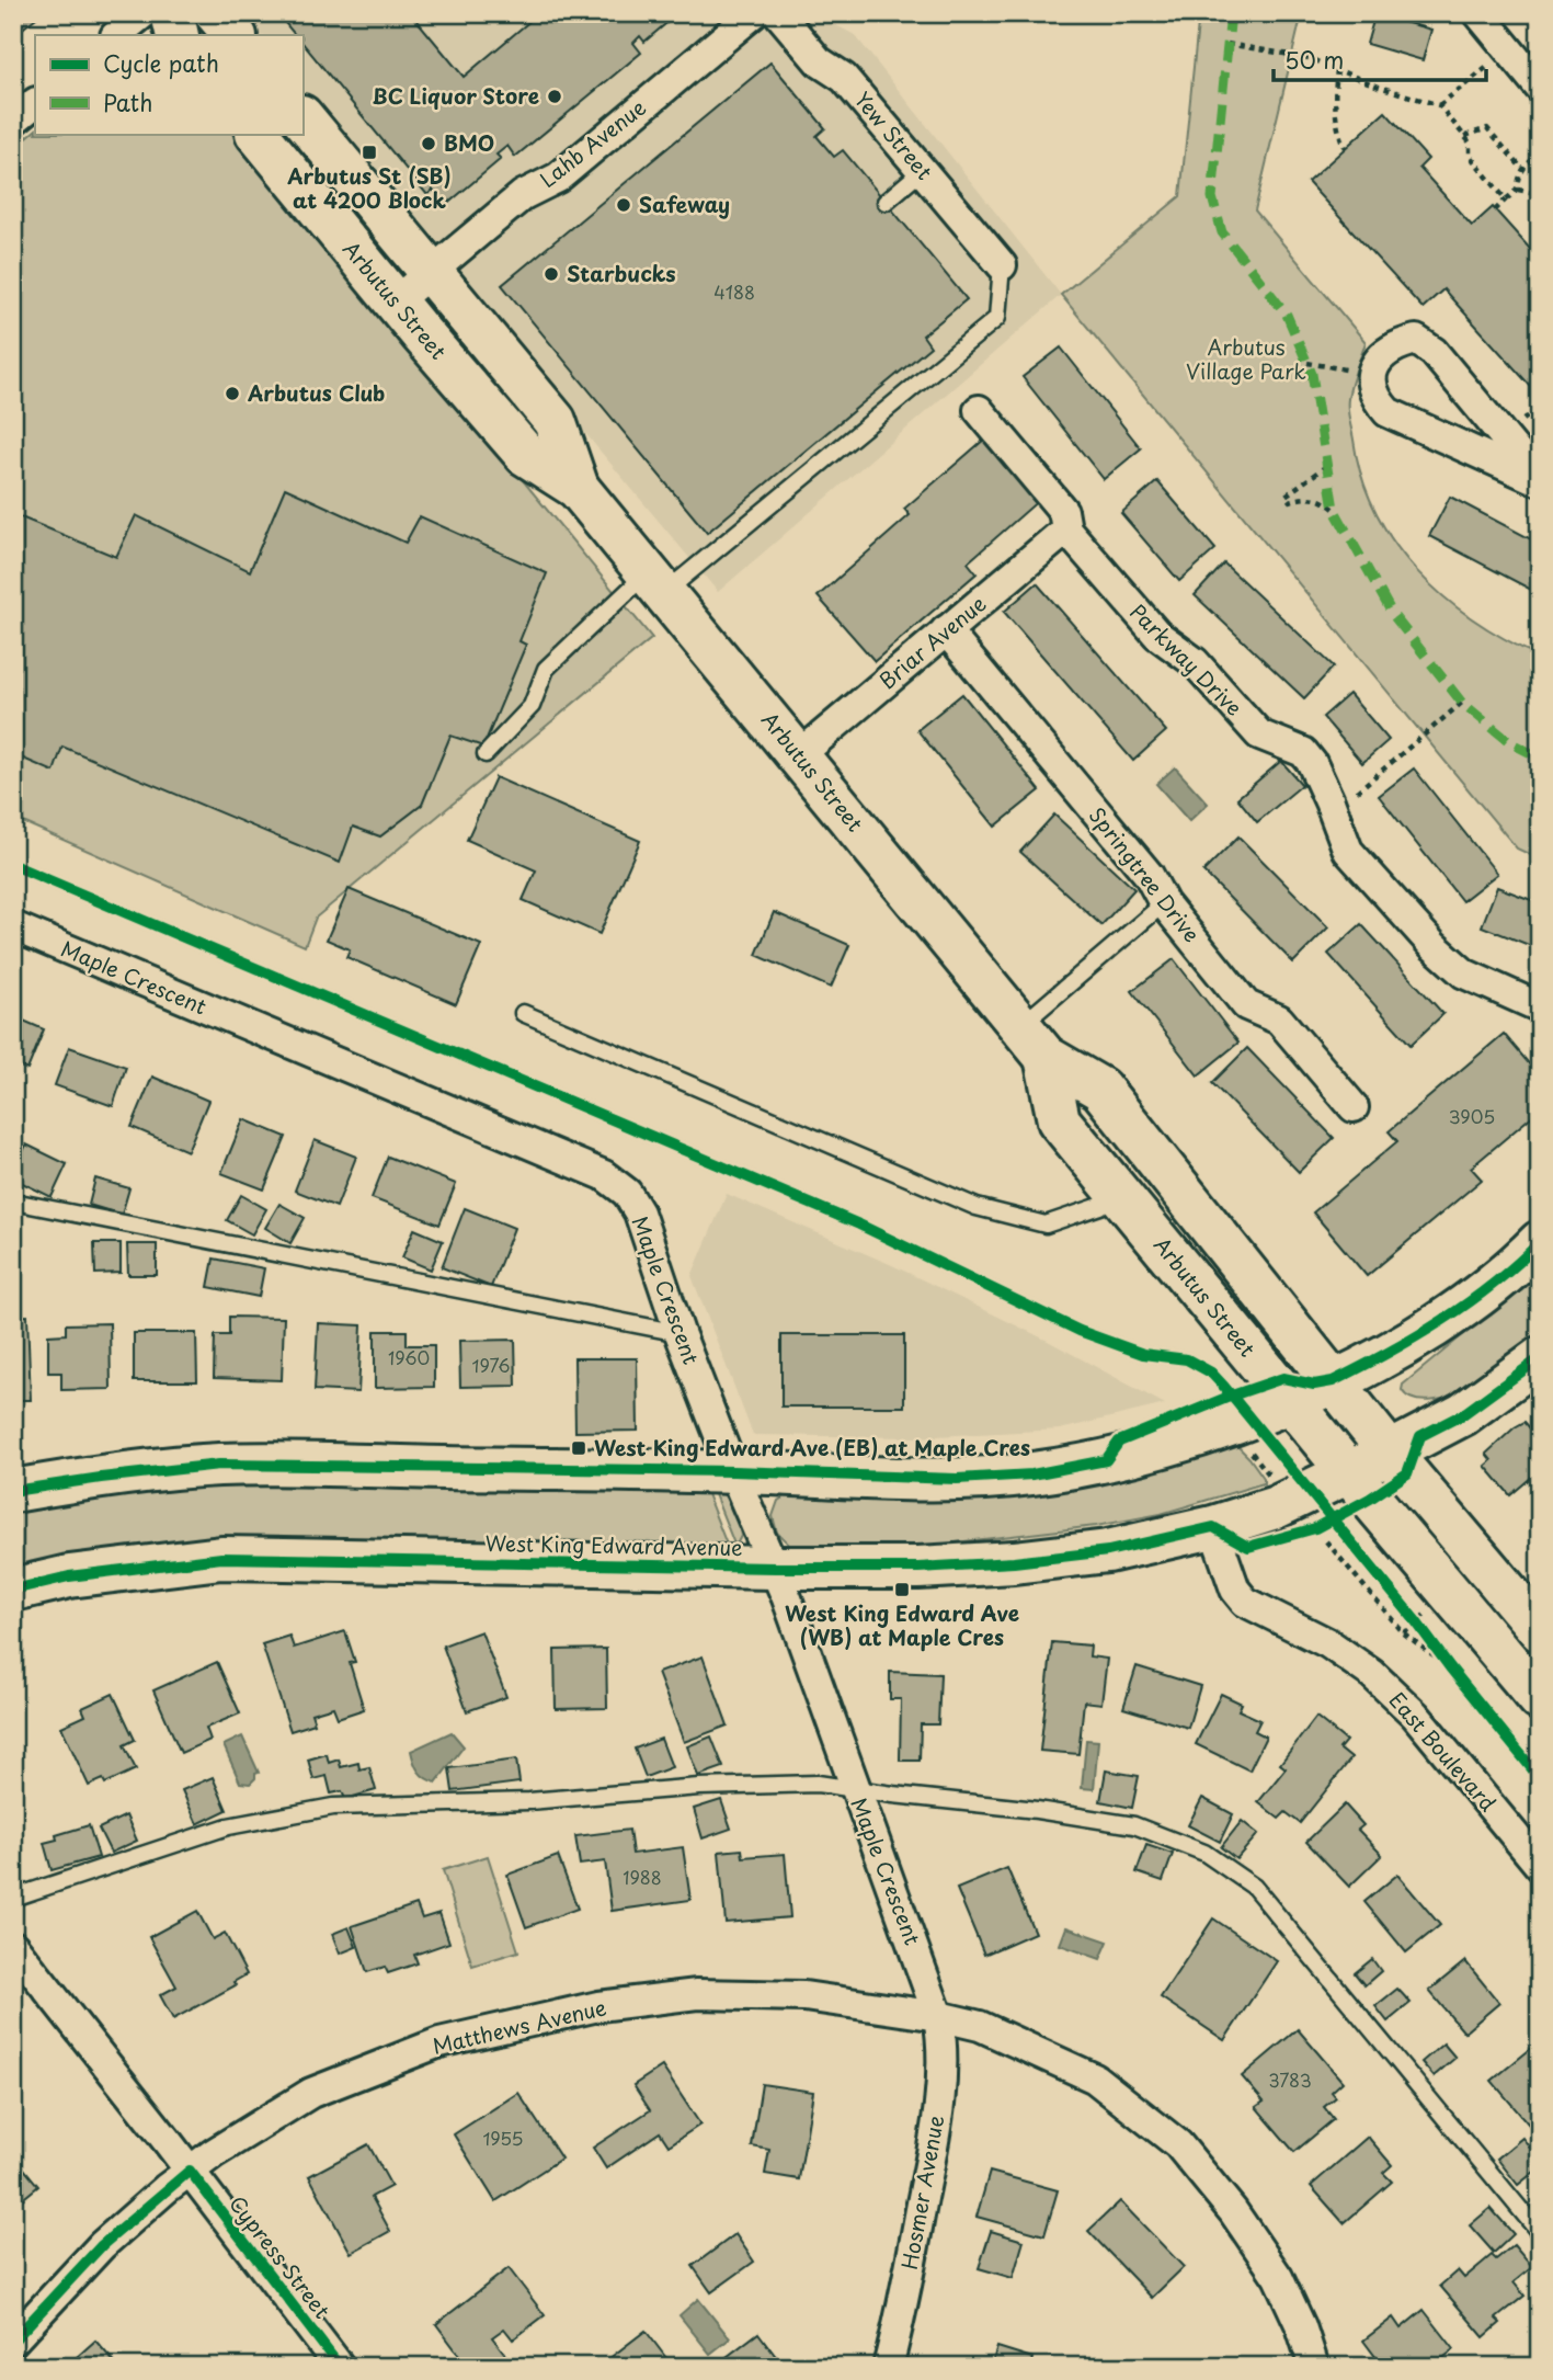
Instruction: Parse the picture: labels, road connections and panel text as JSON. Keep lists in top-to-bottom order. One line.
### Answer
{"streets":{"main road":["Arbutus Street","West King Edward Avenue"],"street":["Yew Street","Lahb Avenue","Briar Avenue","Parkway Drive","Springtree Drive","Maple Crescent","East Boulevard","Matthews Avenue","Hosmer Avenue","Cypress Street"]},"crossings":[["Lahb Avenue","Arbutus Street"],["Arbutus Street","Briar Avenue"],["Arbutus Street","West King Edward Avenue"],["Briar Avenue","Parkway Drive"],["Briar Avenue","Springtree Drive"],["Maple Crescent","West King Edward Avenue"],["Maple Crescent","Matthews Avenue"],["Maple Crescent","Hosmer Avenue"],["West King Edward Avenue","East Boulevard"],["Matthews Avenue","Hosmer Avenue"],["Matthews Avenue","Cypress Street"]],"parks":["Arbutus Village Park"],"places":{"other":["BC Liquor Store","BMO","Safeway","Starbucks","Arbutus Club"],"transit":["Arbutus St (SB) at 4200 Block","West King Edward Ave (EB) at Maple Cres","West King Edward Ave (WB) at Maple Cres"]},"house_numbers":["4188","3905","1960","1976","1988","3783","1955"],"legend":["Cycle path","Path"],"scale_bar":"50 m"}
